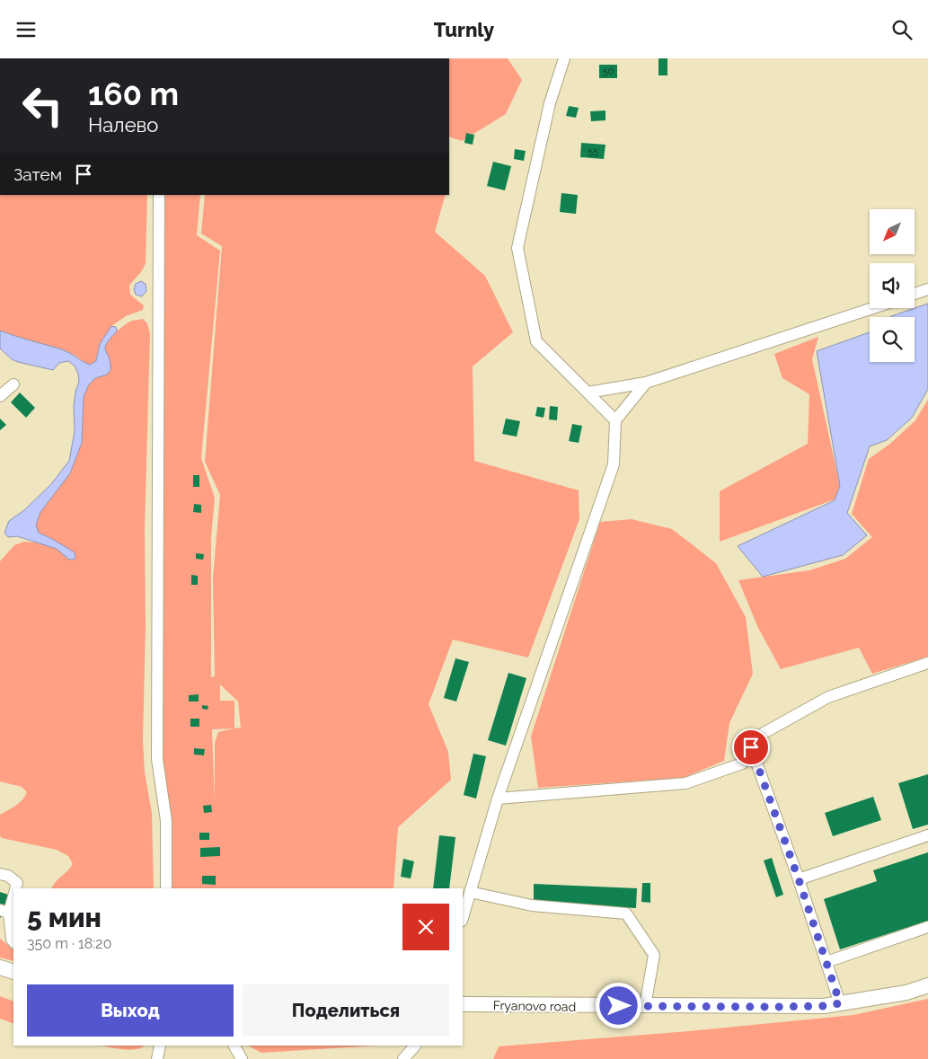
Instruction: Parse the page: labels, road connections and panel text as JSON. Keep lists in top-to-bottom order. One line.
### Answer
{"streets":{"main road":["Fryanovo road"]},"house_numbers":["50","55"],"north":"bottom left","page":{"header":"Turnly","turn":["160 m","Налево"],"then":"Затем","heading":["5 мин","350 m · 18:20"],"buttons":["Выход","Поделиться"]}}
